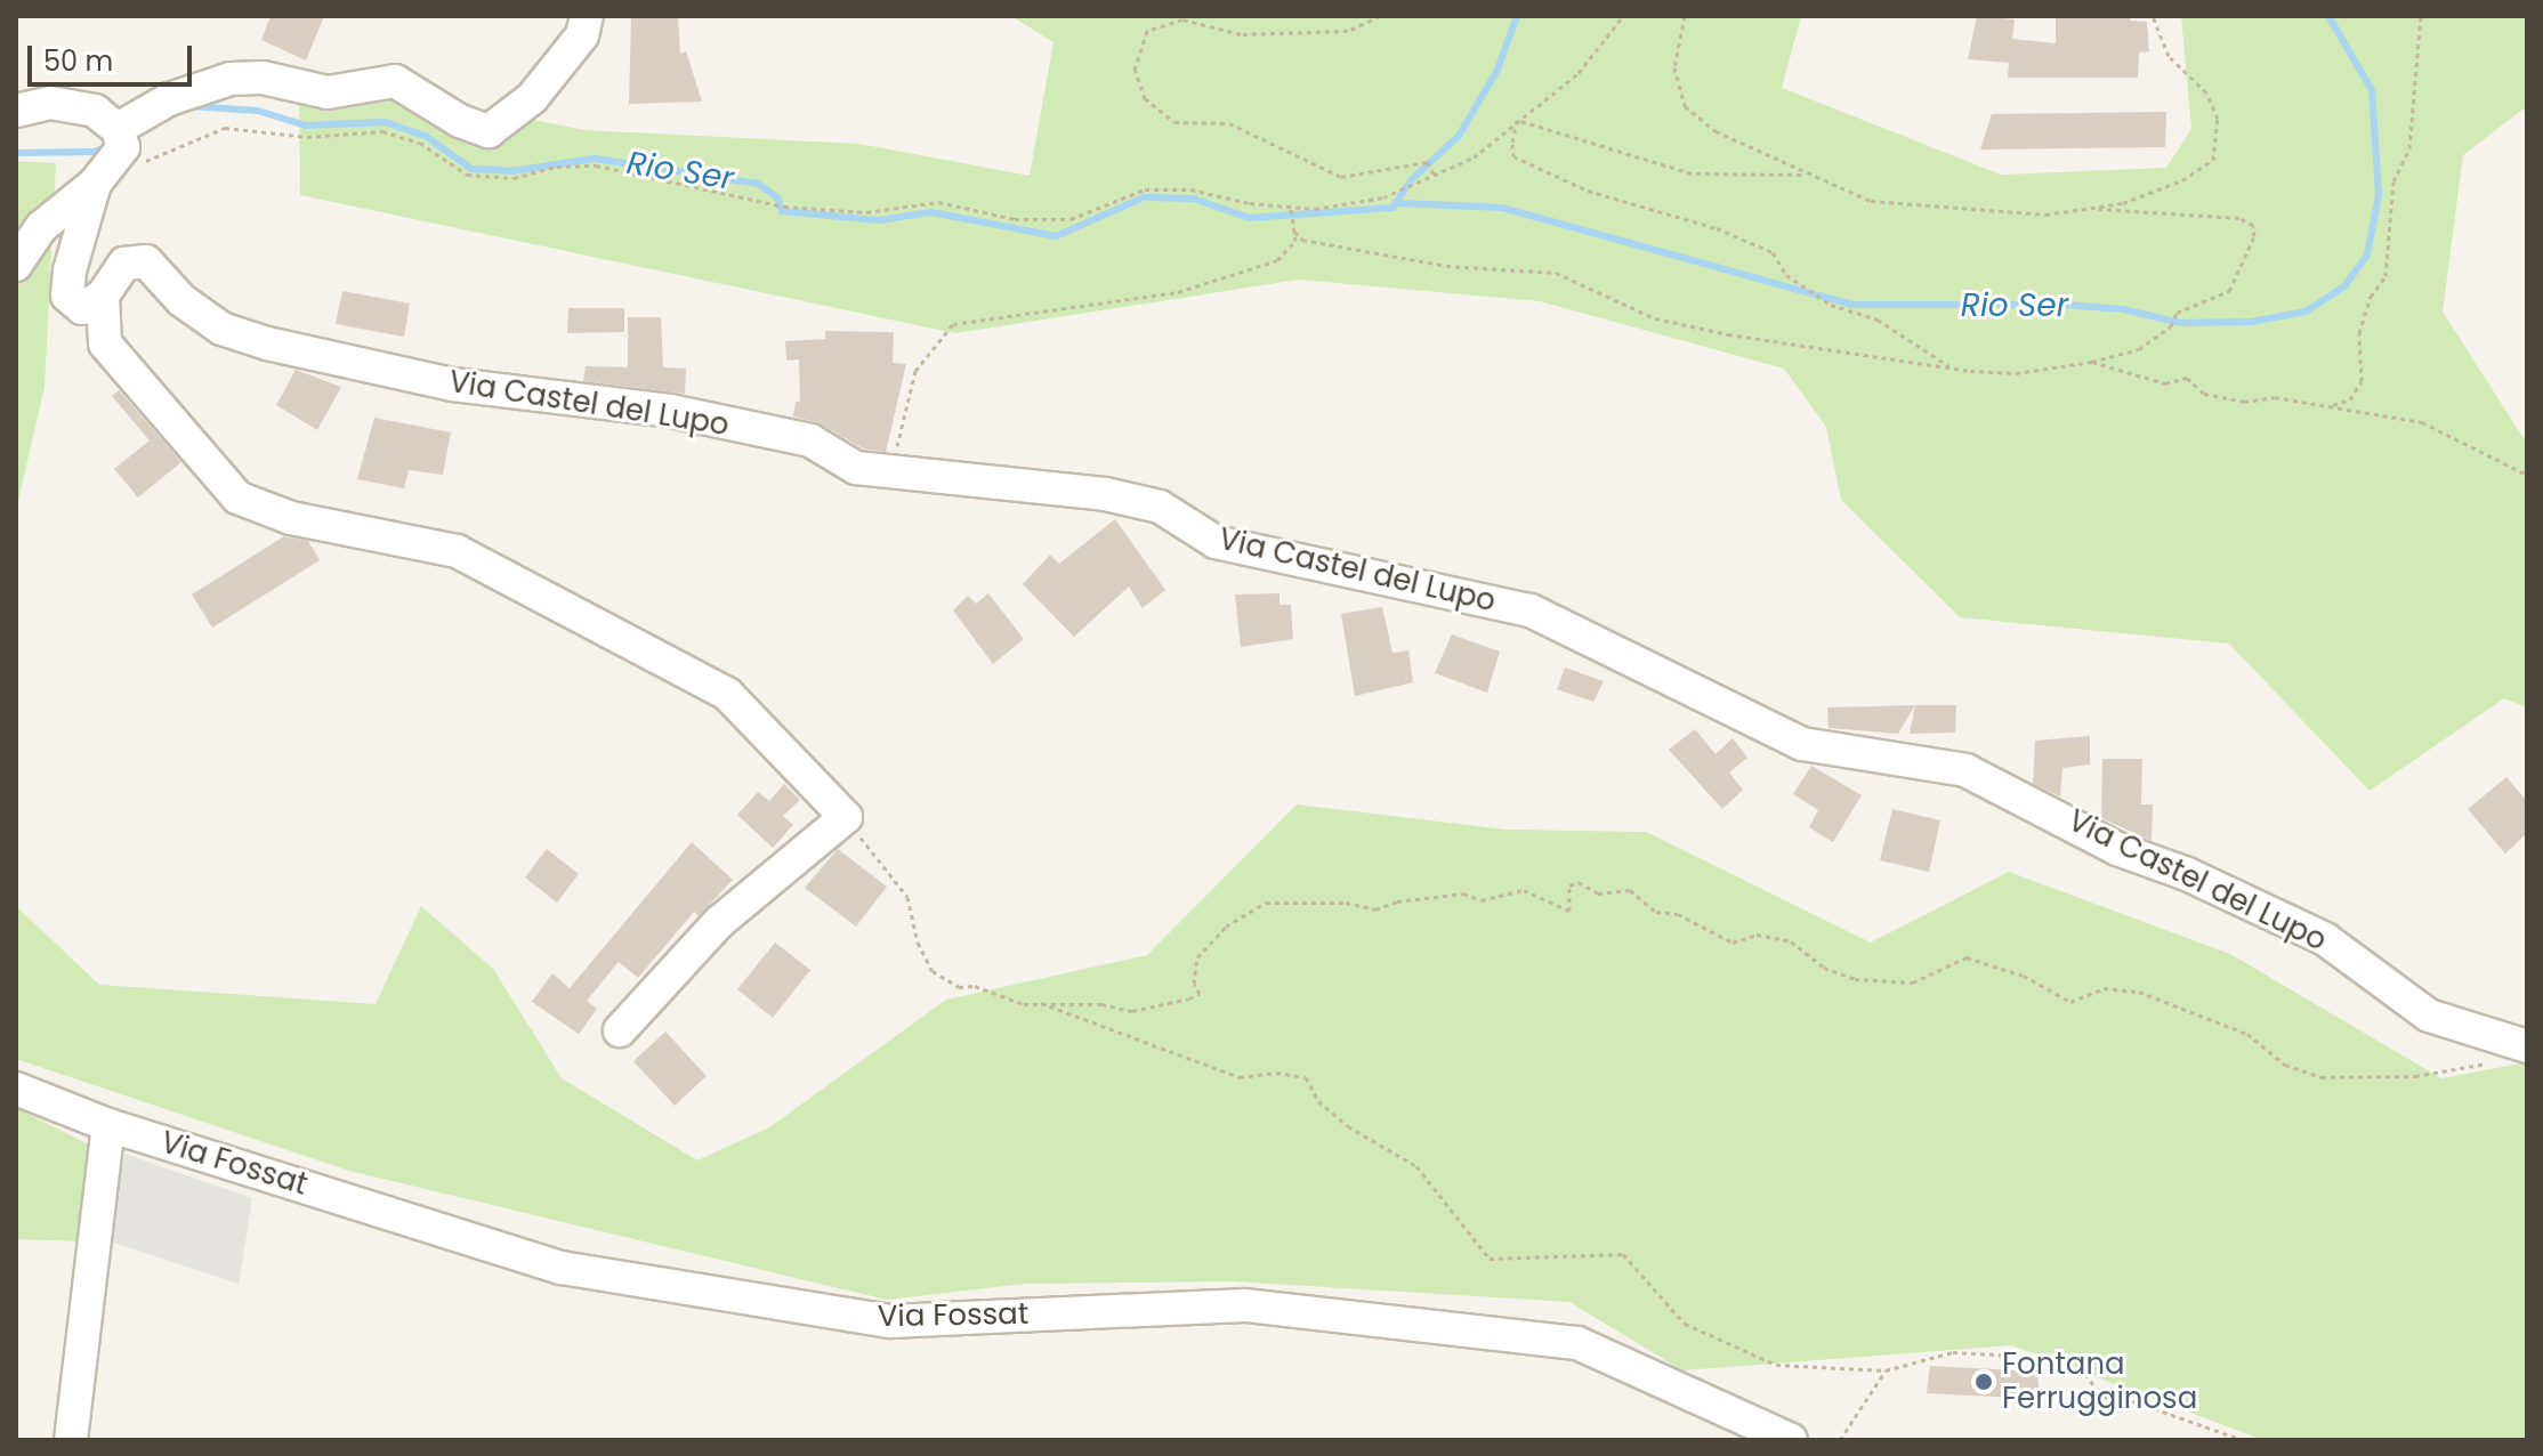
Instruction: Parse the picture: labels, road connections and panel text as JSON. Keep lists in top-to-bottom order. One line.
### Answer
{"streets":{"street":["Via Castel del Lupo","Via Fossat"]},"water":["Rio Ser"],"places":["Fontana Ferrugginosa"],"scale_bar":"50 m"}
